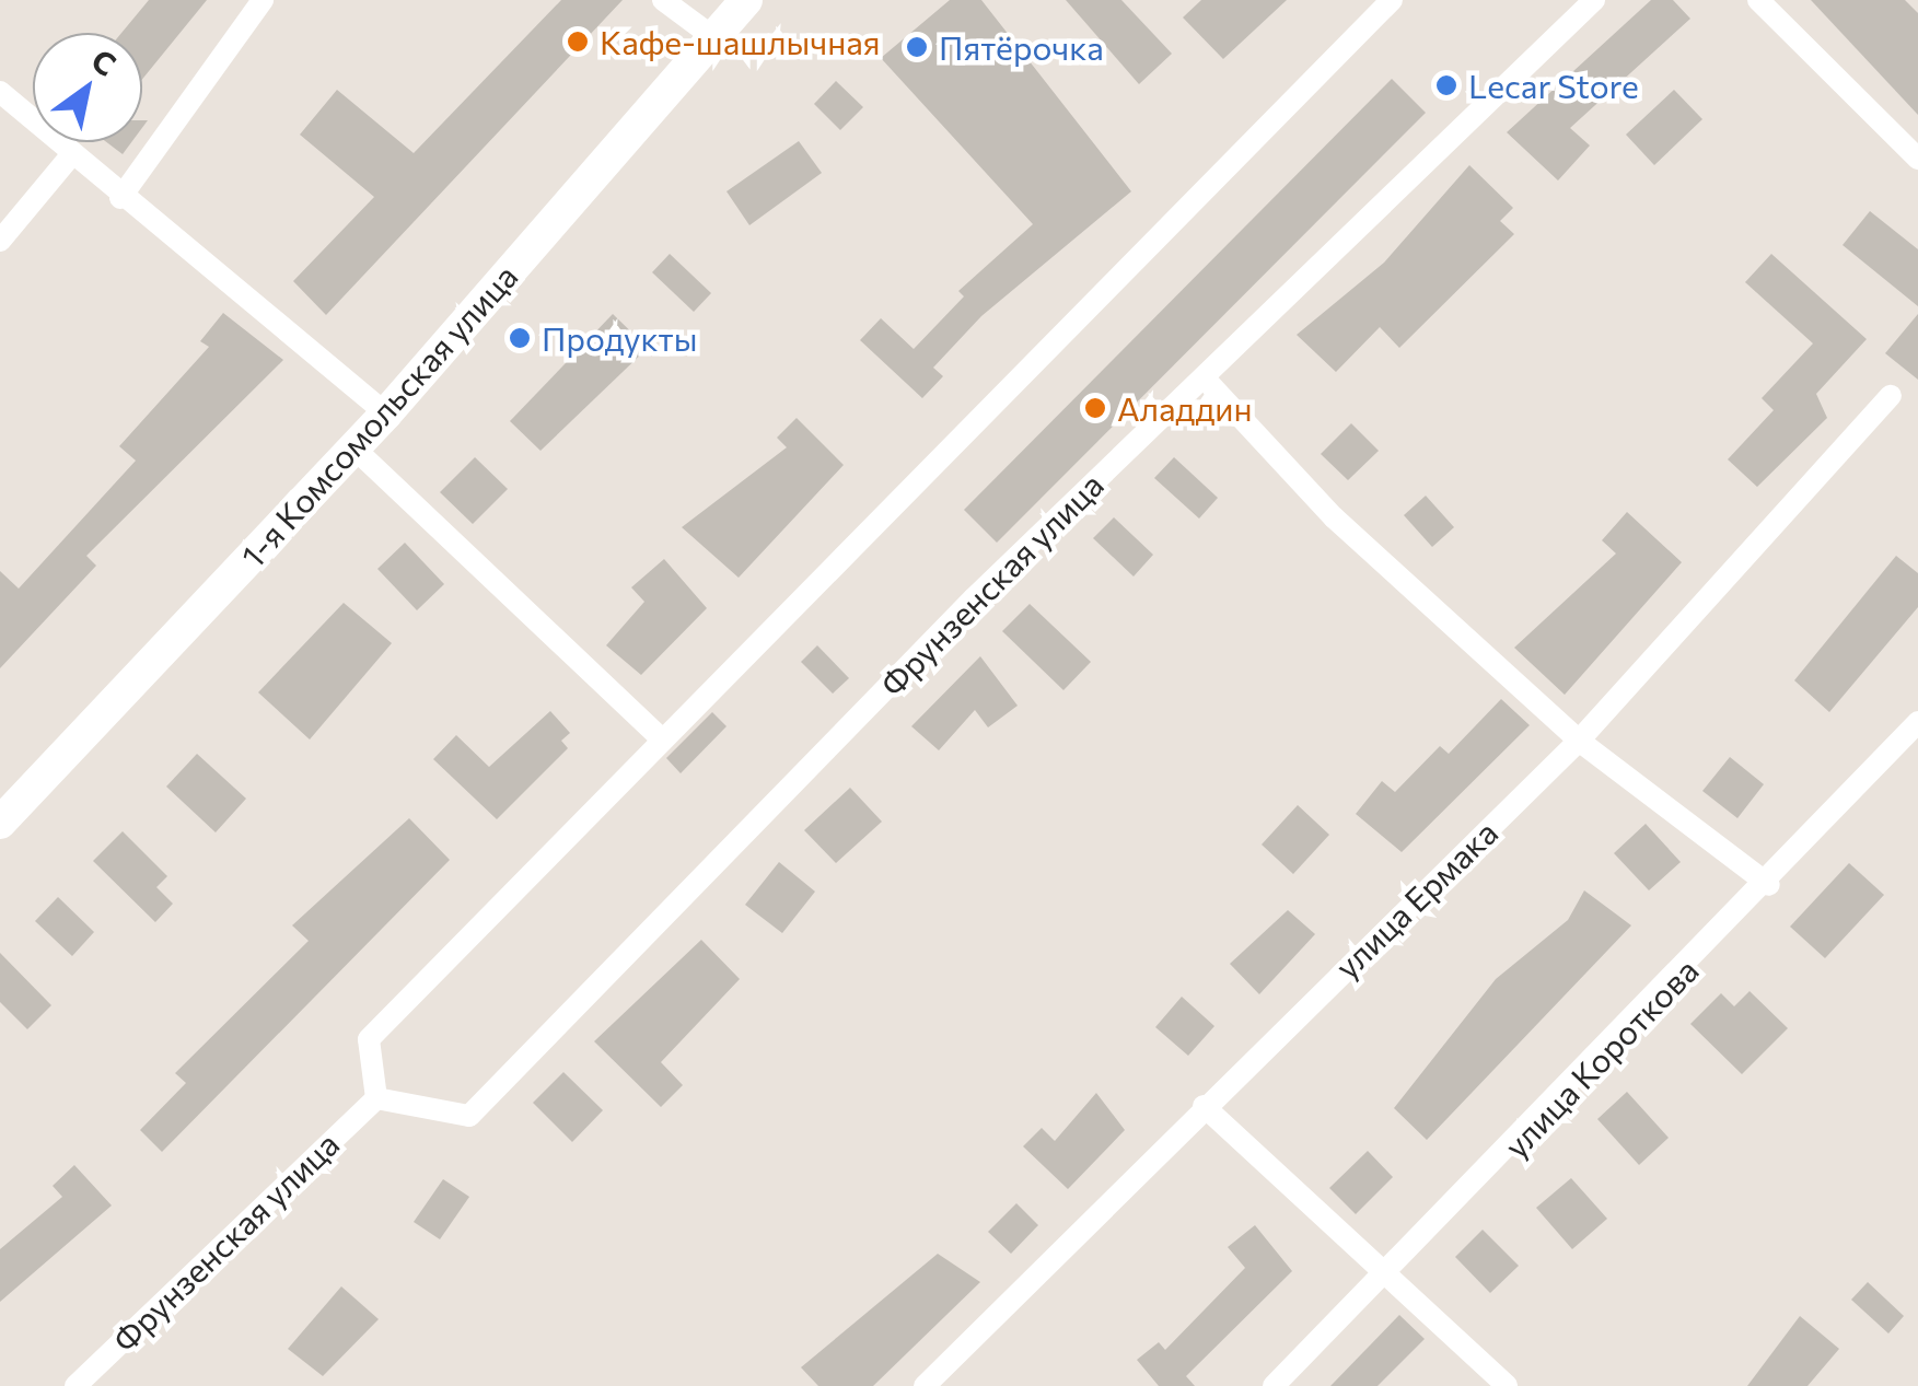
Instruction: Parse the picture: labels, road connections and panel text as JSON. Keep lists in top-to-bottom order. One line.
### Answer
{"streets":{"main road":["1-я Комсомольская улица"],"street":["Фрунзенская улица","улица Ермака","улица Короткова"]},"places":["Кафе-шашлычная","Пятёрочка","Lecar Store","Продукты","Аладдин"],"north":"top right"}
